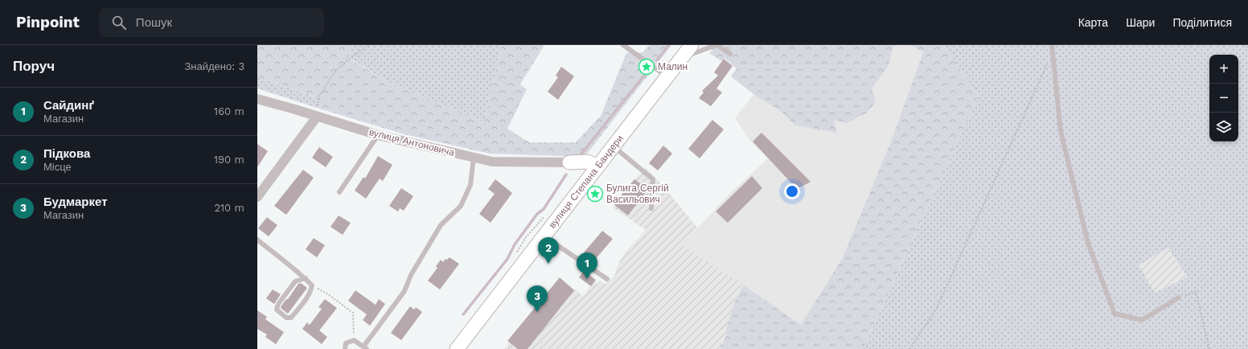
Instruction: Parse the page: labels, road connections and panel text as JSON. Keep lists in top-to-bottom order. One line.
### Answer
{"streets":{"street":["вулиця Антоновича","вулиця Степана Бандери"]},"places":{"place":["Малин","Булига Сергій Васильович"]},"page":{"header":"Pinpoint","search":"Пошук","nav":["Карта","Шари","Поділитися"],"heading":["Поруч","Знайдено: 3"],"map_buttons":["+","−"],"list":[{"mark":"1","name":"Сайдинґ","note":"Магазин","value":"160 m"},{"mark":"2","name":"Підкова","note":"Місце","value":"190 m"},{"mark":"3","name":"Будмаркет","note":"Магазин","value":"210 m"}],"pins":["2","1","3"]}}
